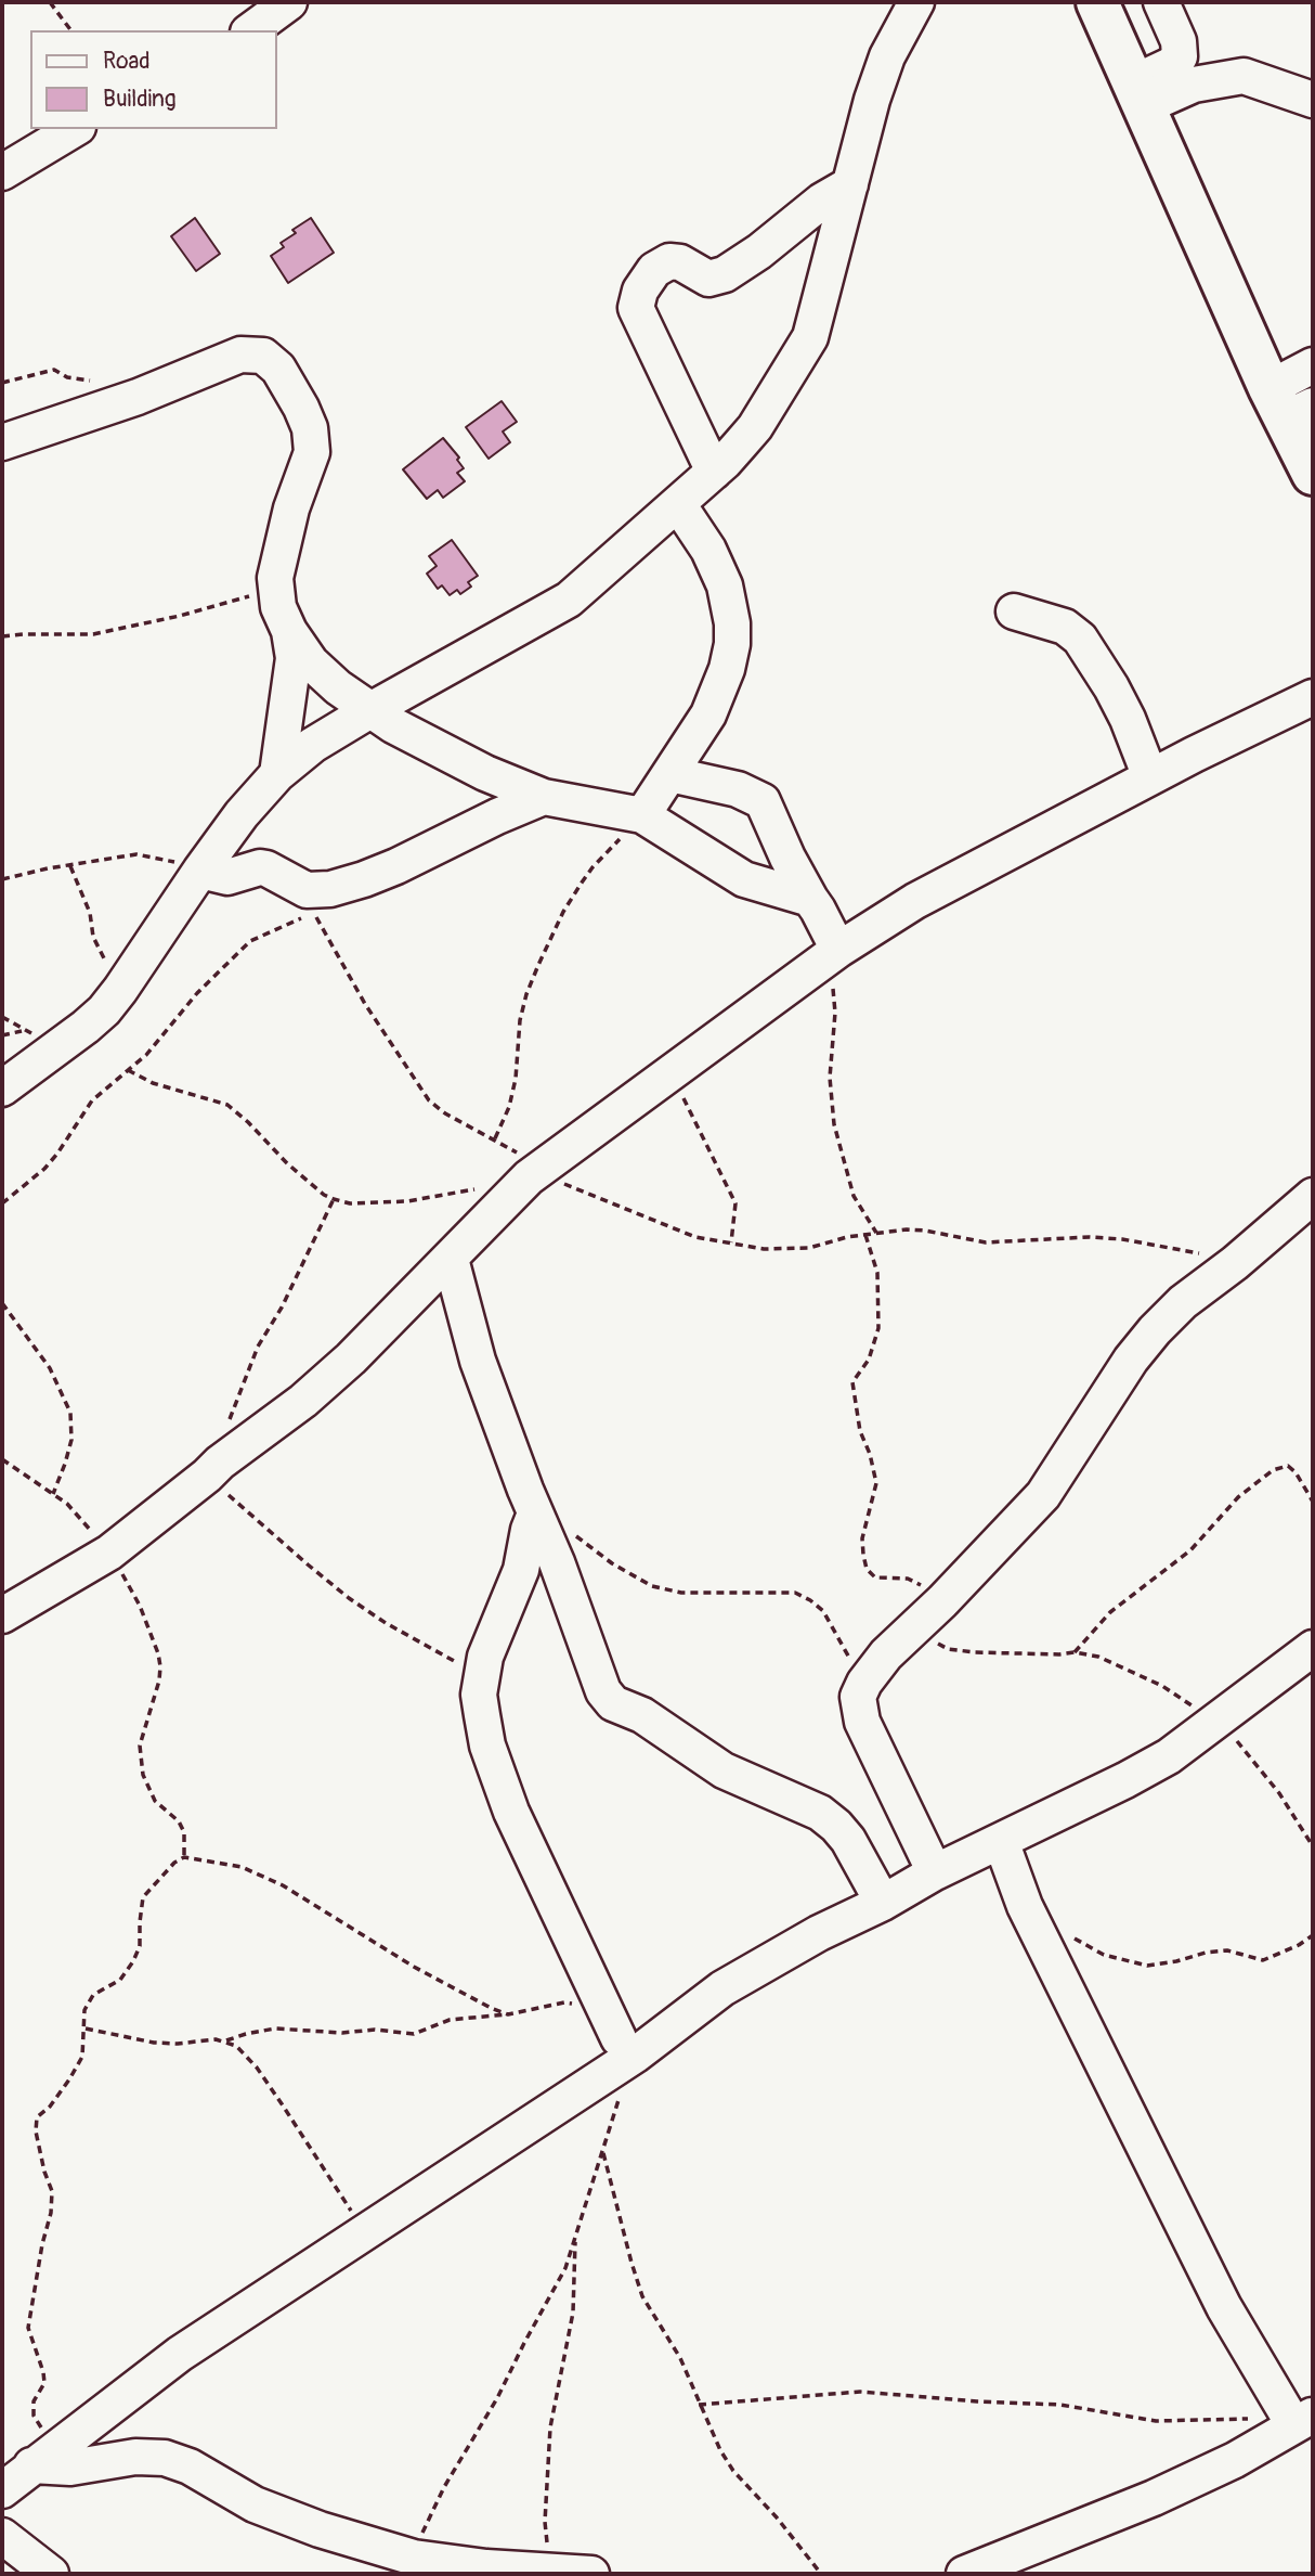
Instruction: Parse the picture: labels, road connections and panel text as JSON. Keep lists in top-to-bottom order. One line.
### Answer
{"legend":["Road","Building"]}
